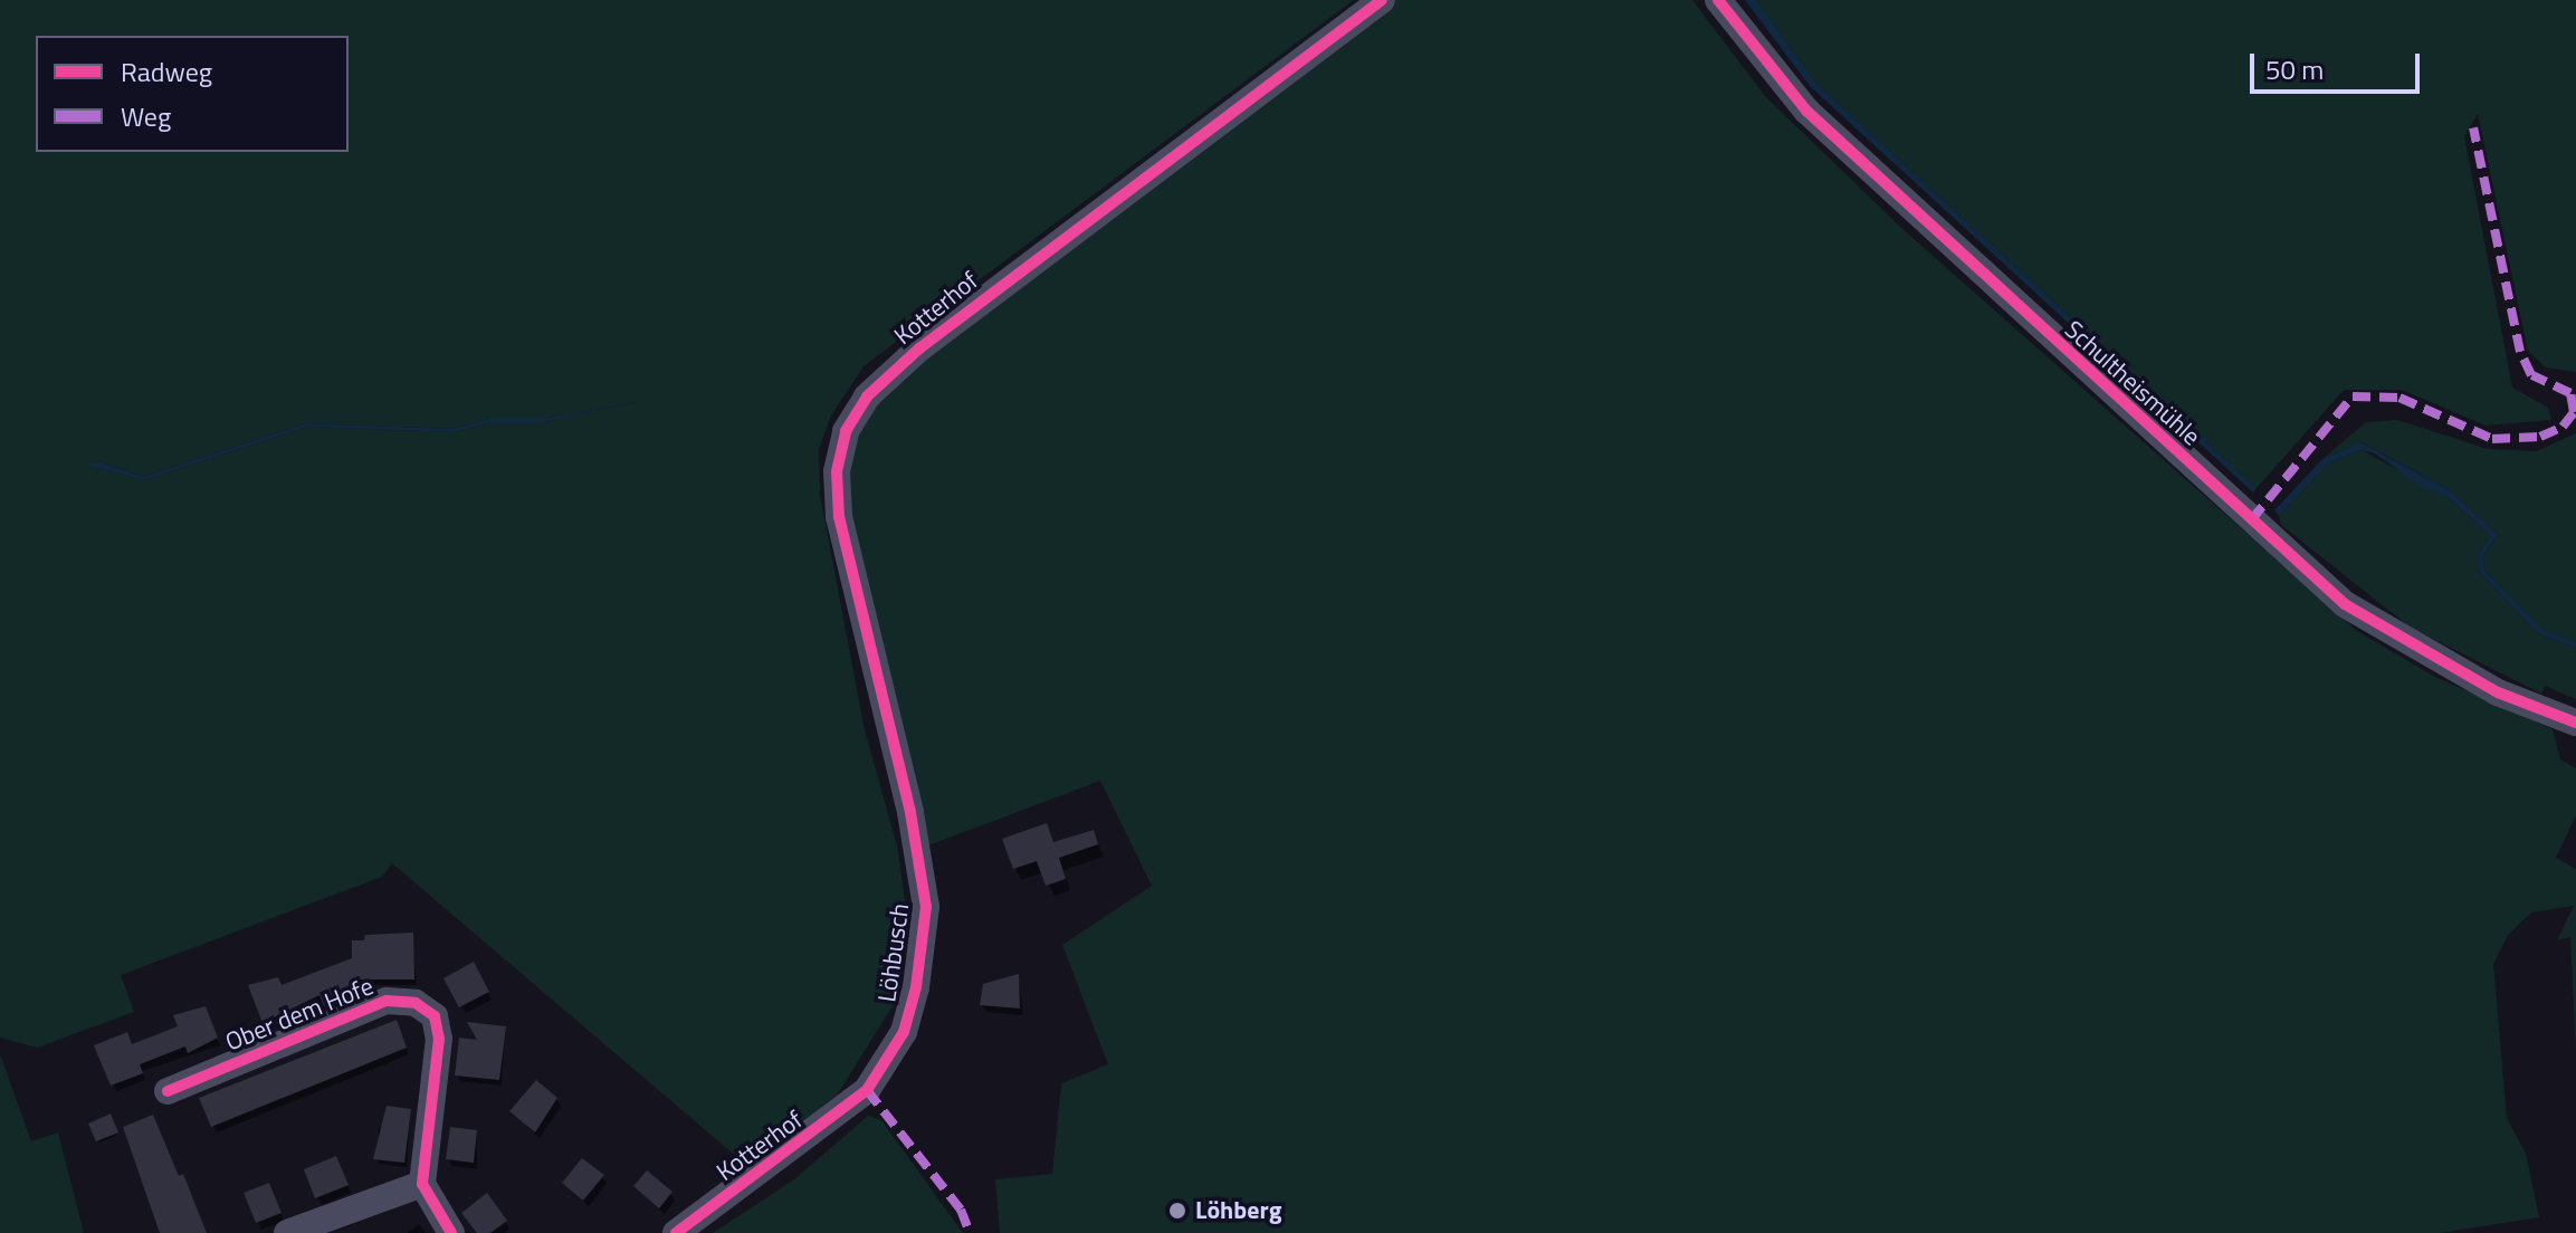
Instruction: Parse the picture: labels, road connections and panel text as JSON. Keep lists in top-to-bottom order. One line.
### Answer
{"streets":{"street":["Kotterhof","Schultheismühle","Löhbusch","Ober dem Hofe"]},"crossings":[["Kotterhof","Löhbusch"]],"places":["Löhberg"],"legend":["Radweg","Weg"],"scale_bar":"50 m"}
